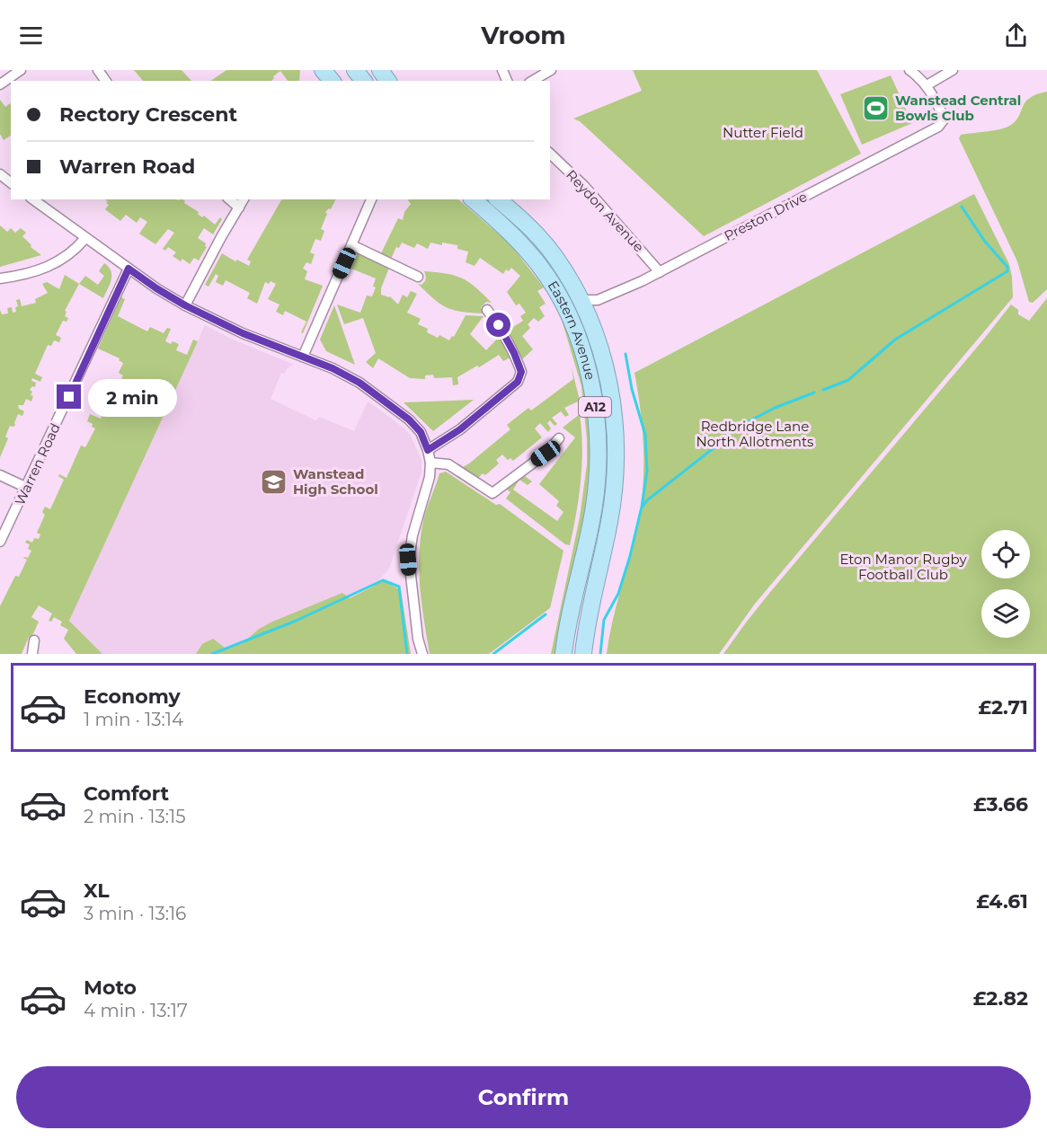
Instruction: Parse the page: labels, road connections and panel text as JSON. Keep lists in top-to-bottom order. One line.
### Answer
{"streets":{"highway":["Eastern Avenue","A12"],"street":["Reydon Avenue","Preston Drive","Warren Road"]},"crossings":[["Reydon Avenue","Preston Drive"],["Preston Drive","Eastern Avenue"]],"parks":["Nutter Field","Redbridge Lane North Allotments","Eton Manor Rugby Football Club"],"places":{"sports":["Wanstead Central Bowls Club"],"school or university":["Wanstead High School"]},"page":{"header":"Vroom","banner":["Rectory Crescent","Warren Road"],"bubble":"2 min","list":[{"name":"Economy","note":"1 min · 13:14","value":"£2.71"},{"name":"Comfort","note":"2 min · 13:15","value":"£3.66"},{"name":"XL","note":"3 min · 13:16","value":"£4.61"},{"name":"Moto","note":"4 min · 13:17","value":"£2.82"}],"buttons":"Confirm"}}
